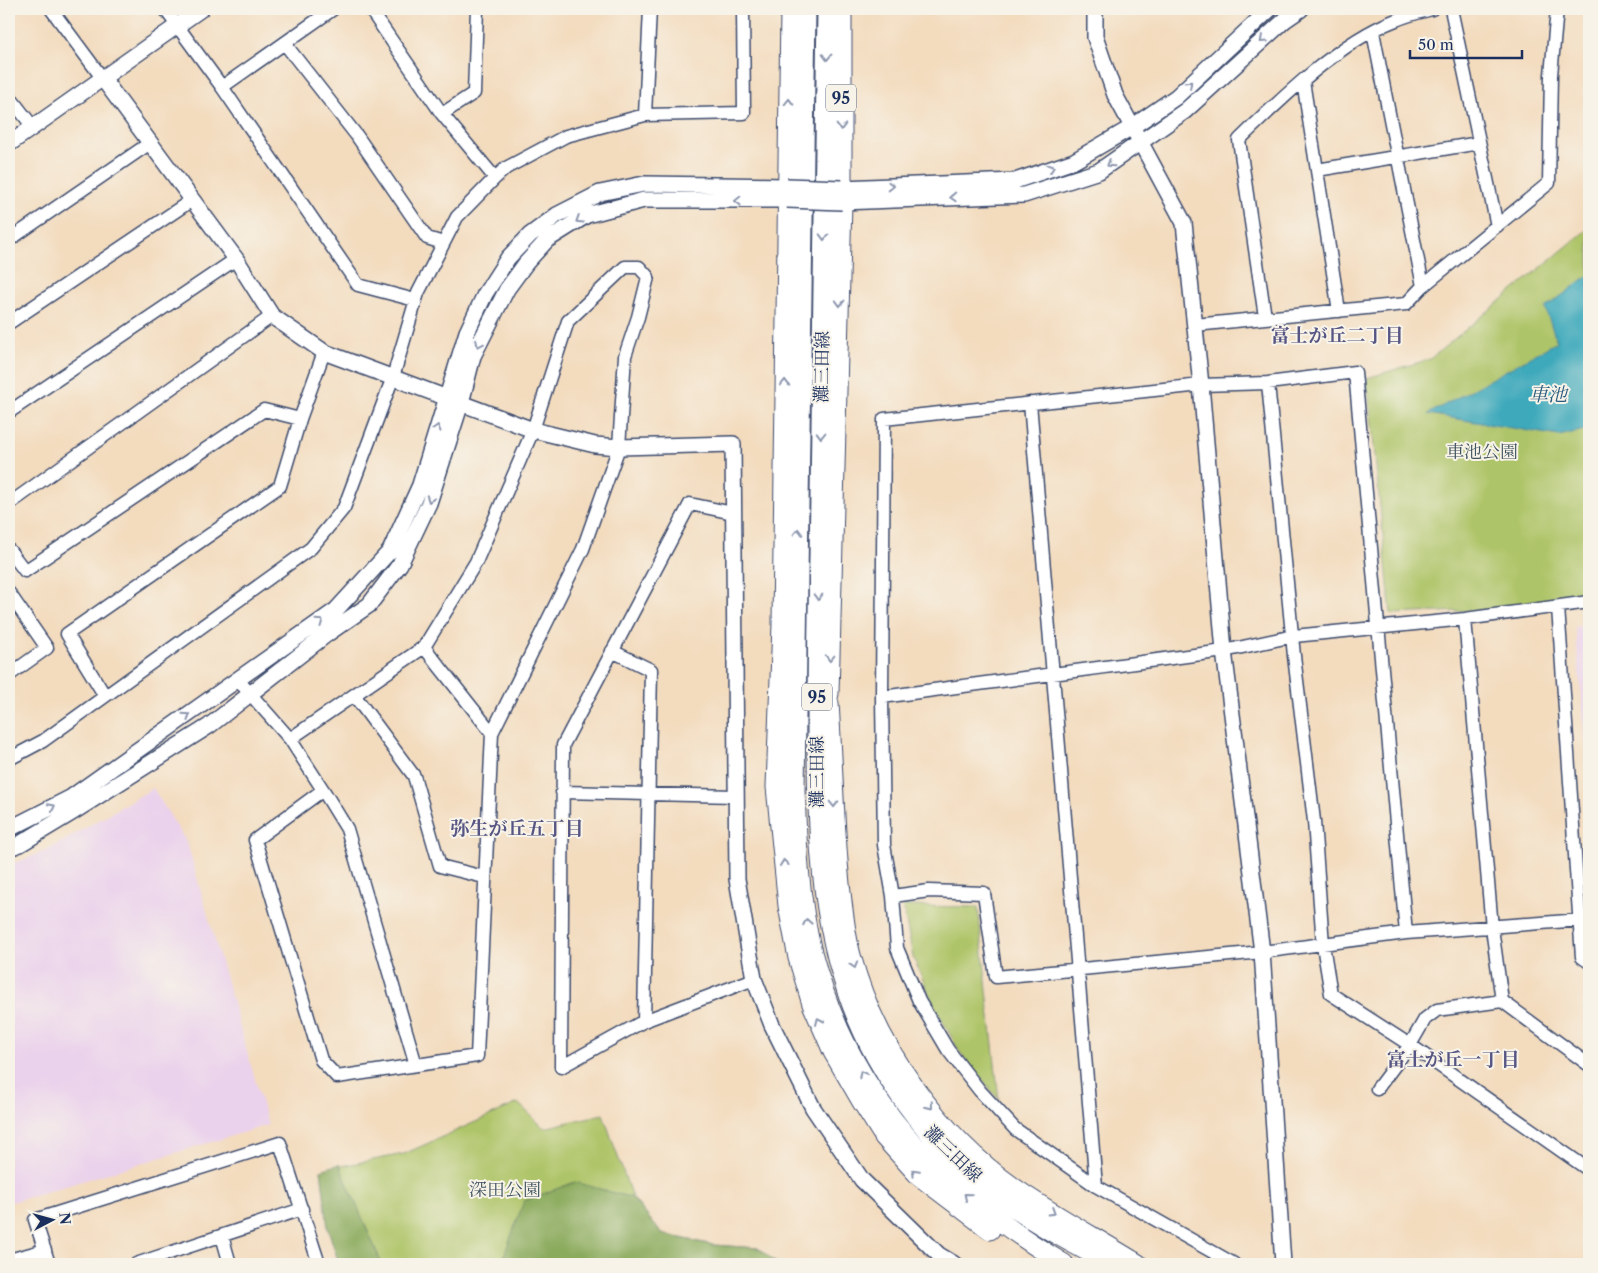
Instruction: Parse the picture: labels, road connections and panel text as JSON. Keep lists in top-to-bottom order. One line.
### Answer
{"streets":{"main road":["95","灘三田線"]},"crossings":[["95","灘三田線"]],"districts":["富士が丘二丁目","弥生が丘五丁目","富士が丘一丁目"],"water":["車池"],"parks":["車池公園","深田公園"],"scale_bar":"50 m","north":"right"}
